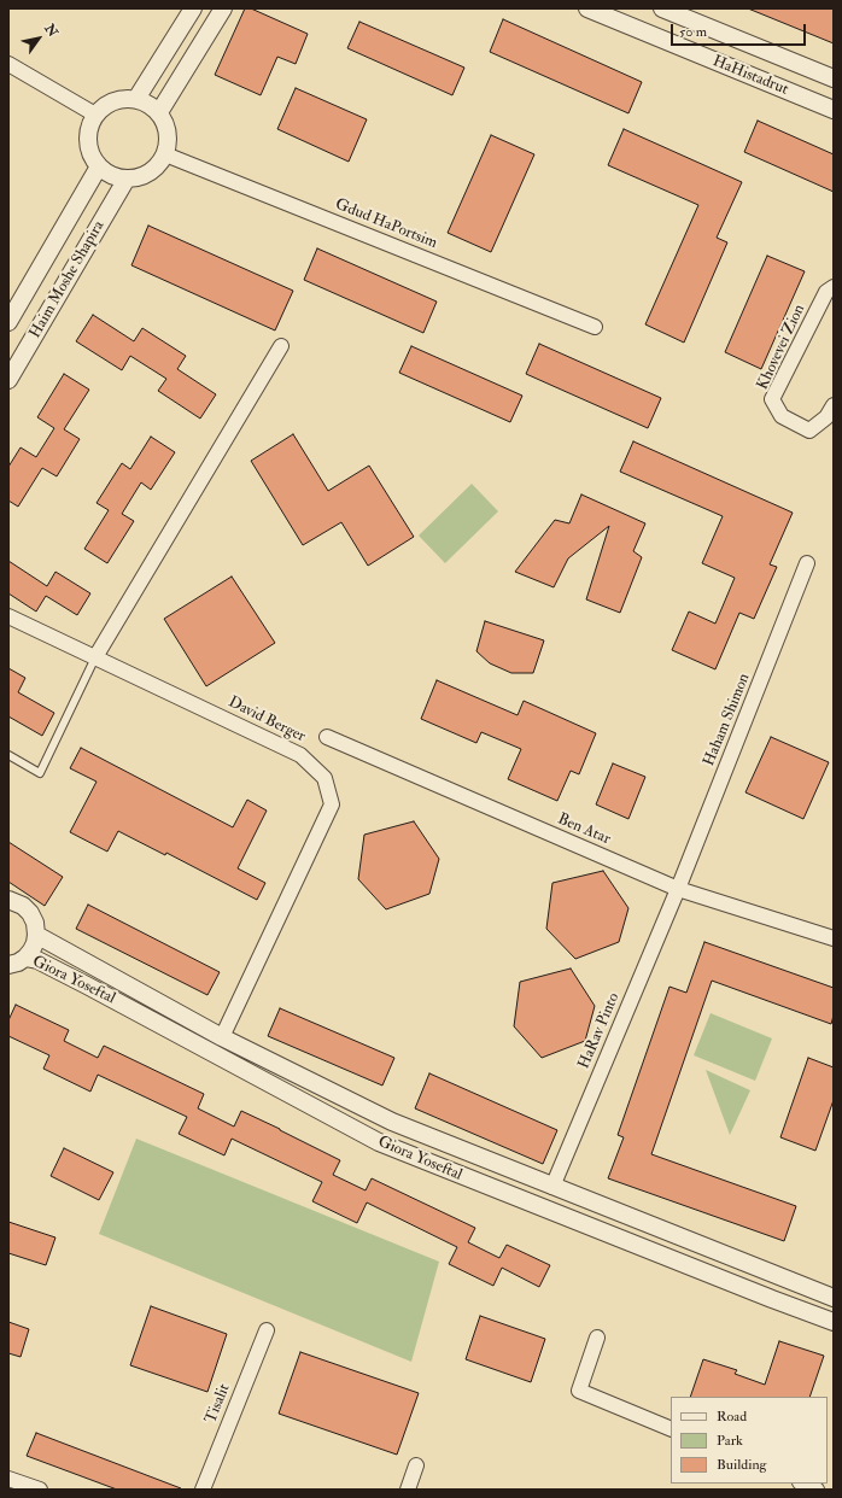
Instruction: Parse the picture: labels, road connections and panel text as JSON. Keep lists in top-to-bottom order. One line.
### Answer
{"streets":{"street":["HaHistadrut","Gdud HaPortsim","Haim Moshe Shapira","Khovevei Zion","David Berger","Haham Shimon","Ben Atar","Giora Yoseftal","HaRav Pinto","Tisalit"]},"crossings":[["Gdud HaPortsim","Haim Moshe Shapira"],["David Berger","Giora Yoseftal"],["Haham Shimon","Ben Atar"],["Haham Shimon","HaRav Pinto"],["Ben Atar","HaRav Pinto"],["Giora Yoseftal","HaRav Pinto"]],"legend":["Road","Park","Building"],"scale_bar":"50 m","north":"top right"}
